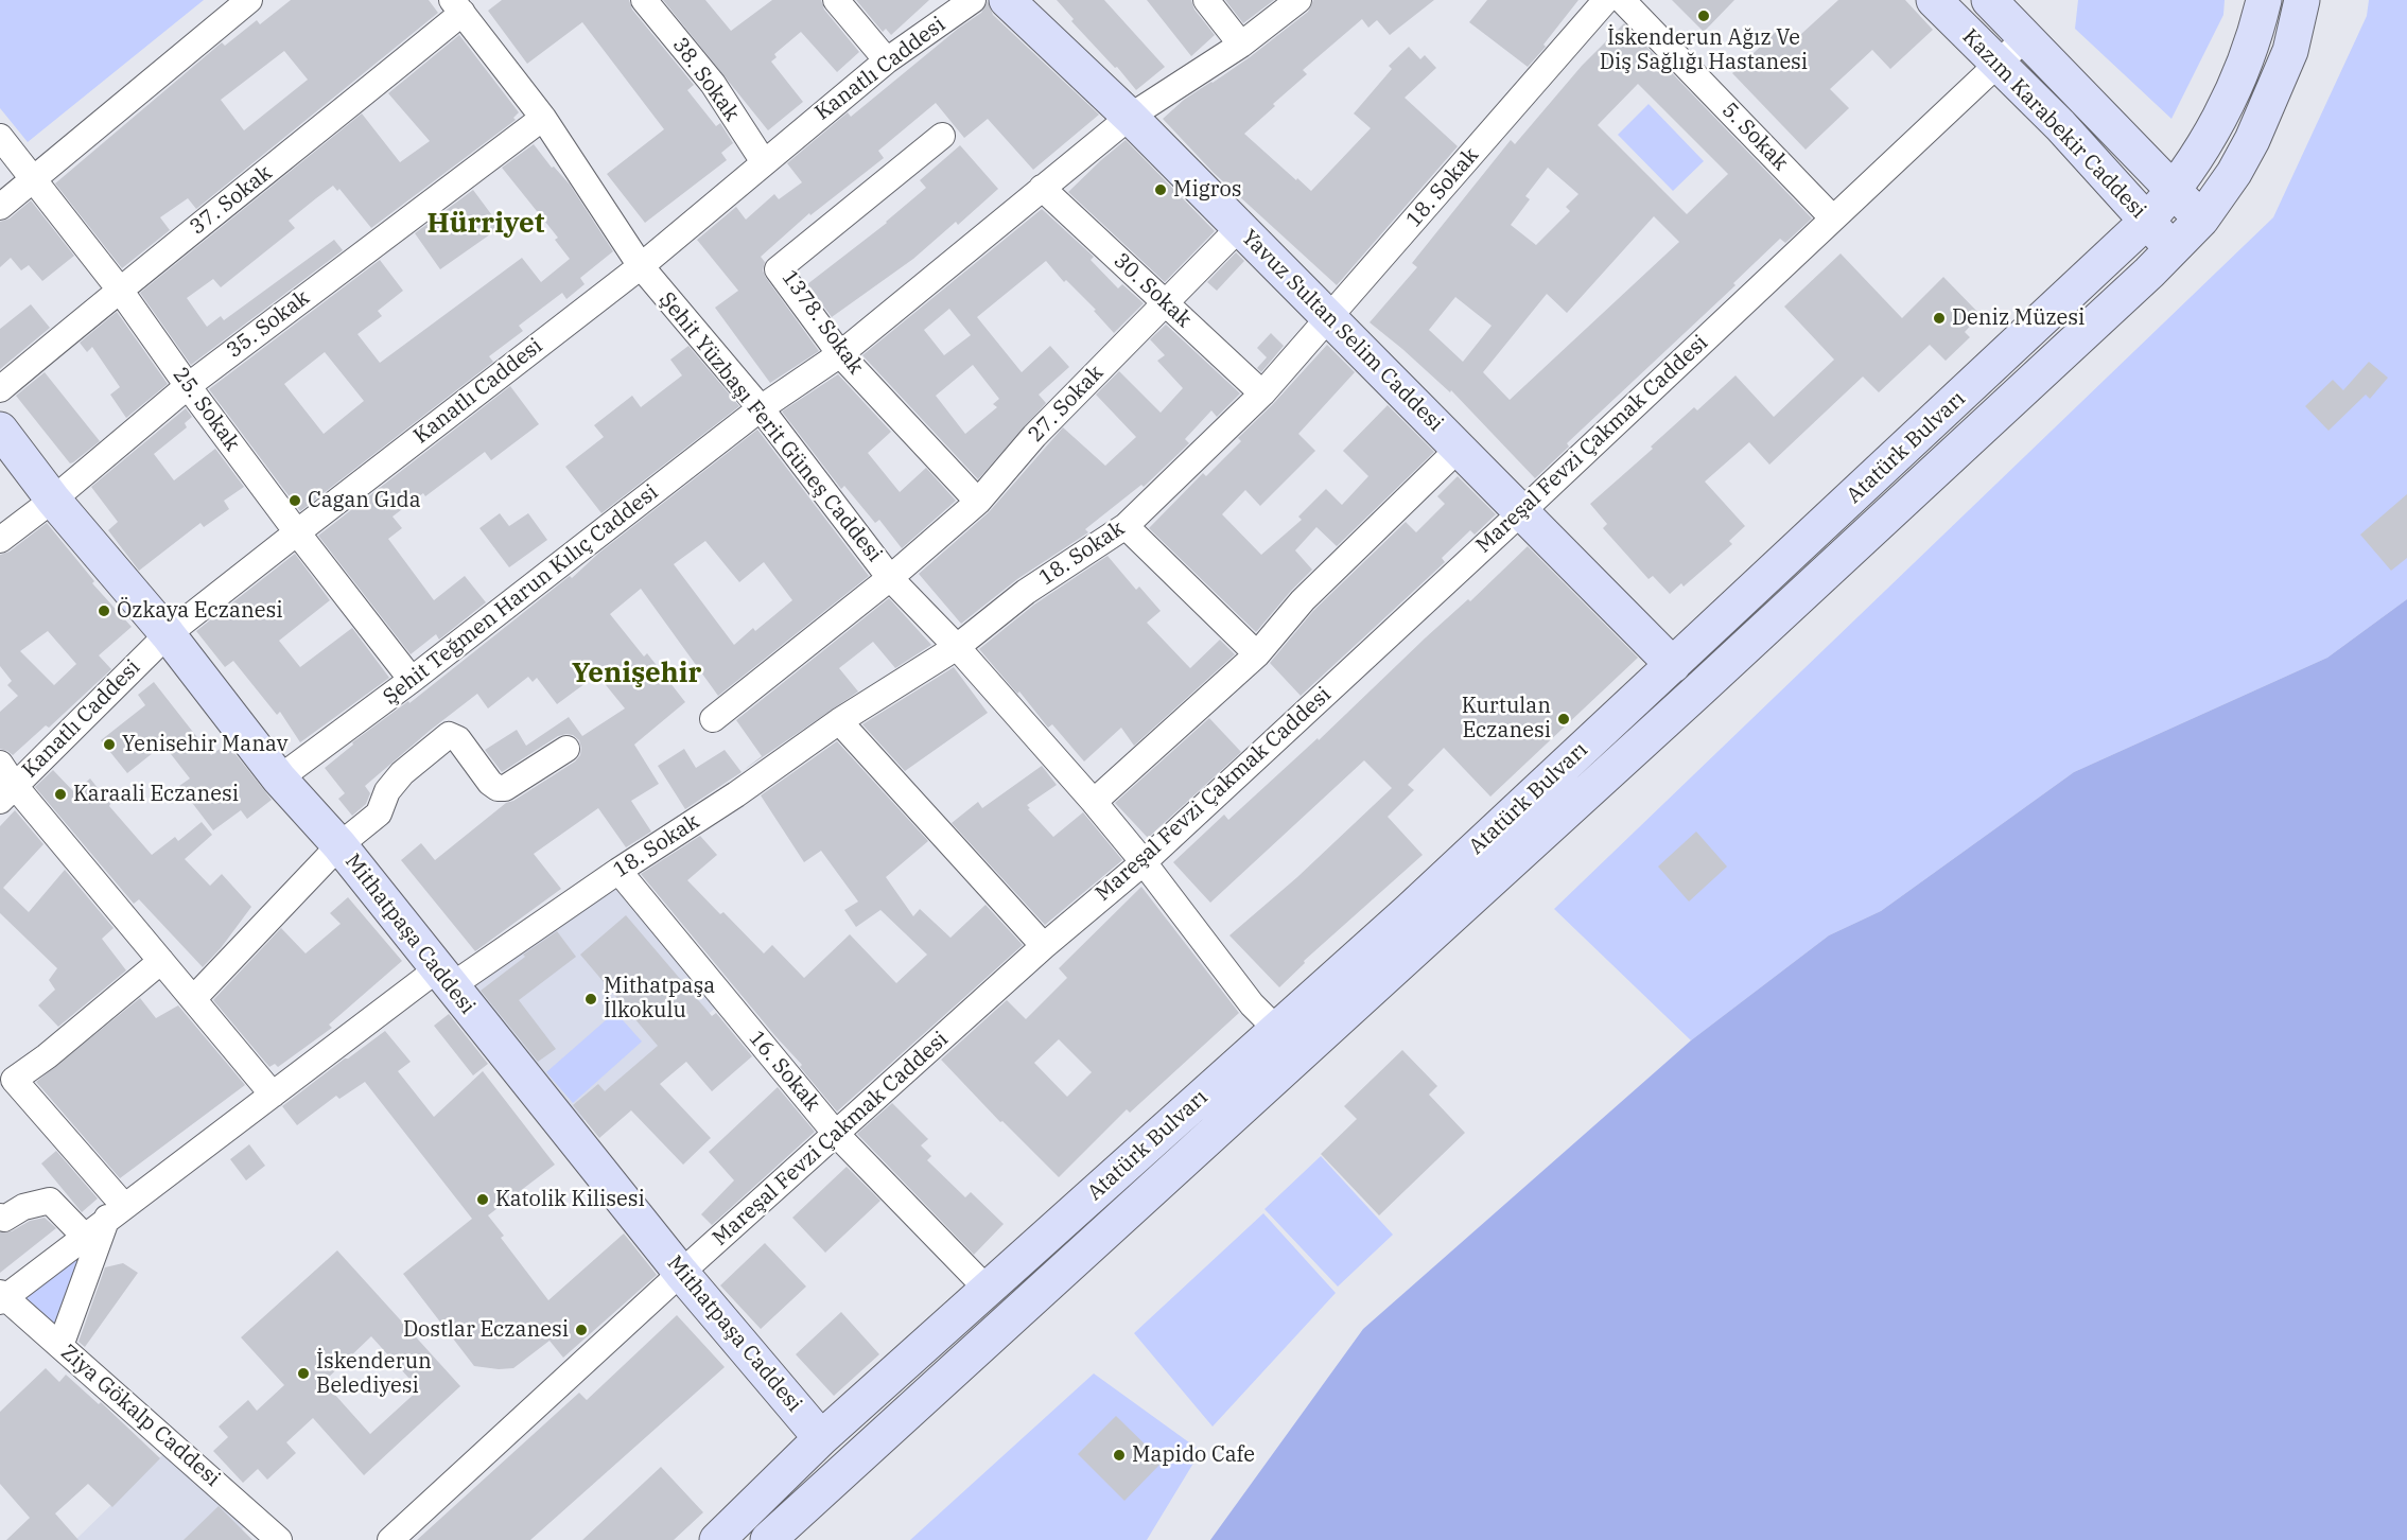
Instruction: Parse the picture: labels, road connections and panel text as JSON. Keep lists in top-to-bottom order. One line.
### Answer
{"streets":{"street":["Kanatlı Caddesi","38. Sokak","Kazım Karabekir Caddesi","5. Sokak","18. Sokak","37. Sokak","30. Sokak","1378. Sokak","35. Sokak","Yavuz Sultan Selim Caddesi","27. Sokak","25. Sokak","Şehit Yüzbaşı Ferit Güneş Caddesi","Mareşal Fevzi Çakmak Caddesi","Atatürk Bulvarı","Şehit Teğmen Harun Kılıç Caddesi","Mithatpaşa Caddesi","16. Sokak","Ziya Gökalp Caddesi"]},"crossings":[["Kanatlı Caddesi","38. Sokak"],["Kanatlı Caddesi","25. Sokak"],["Kanatlı Caddesi","Şehit Yüzbaşı Ferit Güneş Caddesi"],["Kanatlı Caddesi","Mithatpaşa Caddesi"],["Kazım Karabekir Caddesi","Mareşal Fevzi Çakmak Caddesi"],["Kazım Karabekir Caddesi","Atatürk Bulvarı"],["5. Sokak","Mareşal Fevzi Çakmak Caddesi"],["18. Sokak","30. Sokak"],["18. Sokak","Yavuz Sultan Selim Caddesi"],["18. Sokak","Şehit Yüzbaşı Ferit Güneş Caddesi"],["18. Sokak","Mithatpaşa Caddesi"],["18. Sokak","16. Sokak"],["18. Sokak","Ziya Gökalp Caddesi"],["37. Sokak","25. Sokak"],["37. Sokak","Şehit Yüzbaşı Ferit Güneş Caddesi"],["30. Sokak","27. Sokak"],["1378. Sokak","27. Sokak"],["35. Sokak","25. Sokak"],["35. Sokak","Şehit Yüzbaşı Ferit Güneş Caddesi"],["35. Sokak","Mithatpaşa Caddesi"],["Yavuz Sultan Selim Caddesi","27. Sokak"],["Yavuz Sultan Selim Caddesi","Mareşal Fevzi Çakmak Caddesi"],["Yavuz Sultan Selim Caddesi","Atatürk Bulvarı"],["27. Sokak","Şehit Yüzbaşı Ferit Güneş Caddesi"],["25. Sokak","Şehit Teğmen Harun Kılıç Caddesi"],["Şehit Yüzbaşı Ferit Güneş Caddesi","Mareşal Fevzi Çakmak Caddesi"],["Şehit Yüzbaşı Ferit Güneş Caddesi","Atatürk Bulvarı"],["Şehit Yüzbaşı Ferit Güneş Caddesi","Şehit Teğmen Harun Kılıç Caddesi"],["Mareşal Fevzi Çakmak Caddesi","Mithatpaşa Caddesi"],["Mareşal Fevzi Çakmak Caddesi","16. Sokak"],["Atatürk Bulvarı","Mithatpaşa Caddesi"],["Atatürk Bulvarı","16. Sokak"],["Şehit Teğmen Harun Kılıç Caddesi","Mithatpaşa Caddesi"]],"districts":["Hürriyet","Yenişehir"],"places":["İskenderun Ağız Ve Diş Sağlığı Hastanesi","Migros","Deniz Müzesi","Cagan Gıda","Özkaya Eczanesi","Kurtulan Eczanesi","Yenisehir Manav","Karaali Eczanesi","Mithatpaşa İlkokulu","Katolik Kilisesi","Dostlar Eczanesi","İskenderun Belediyesi","Mapido Cafe"]}
